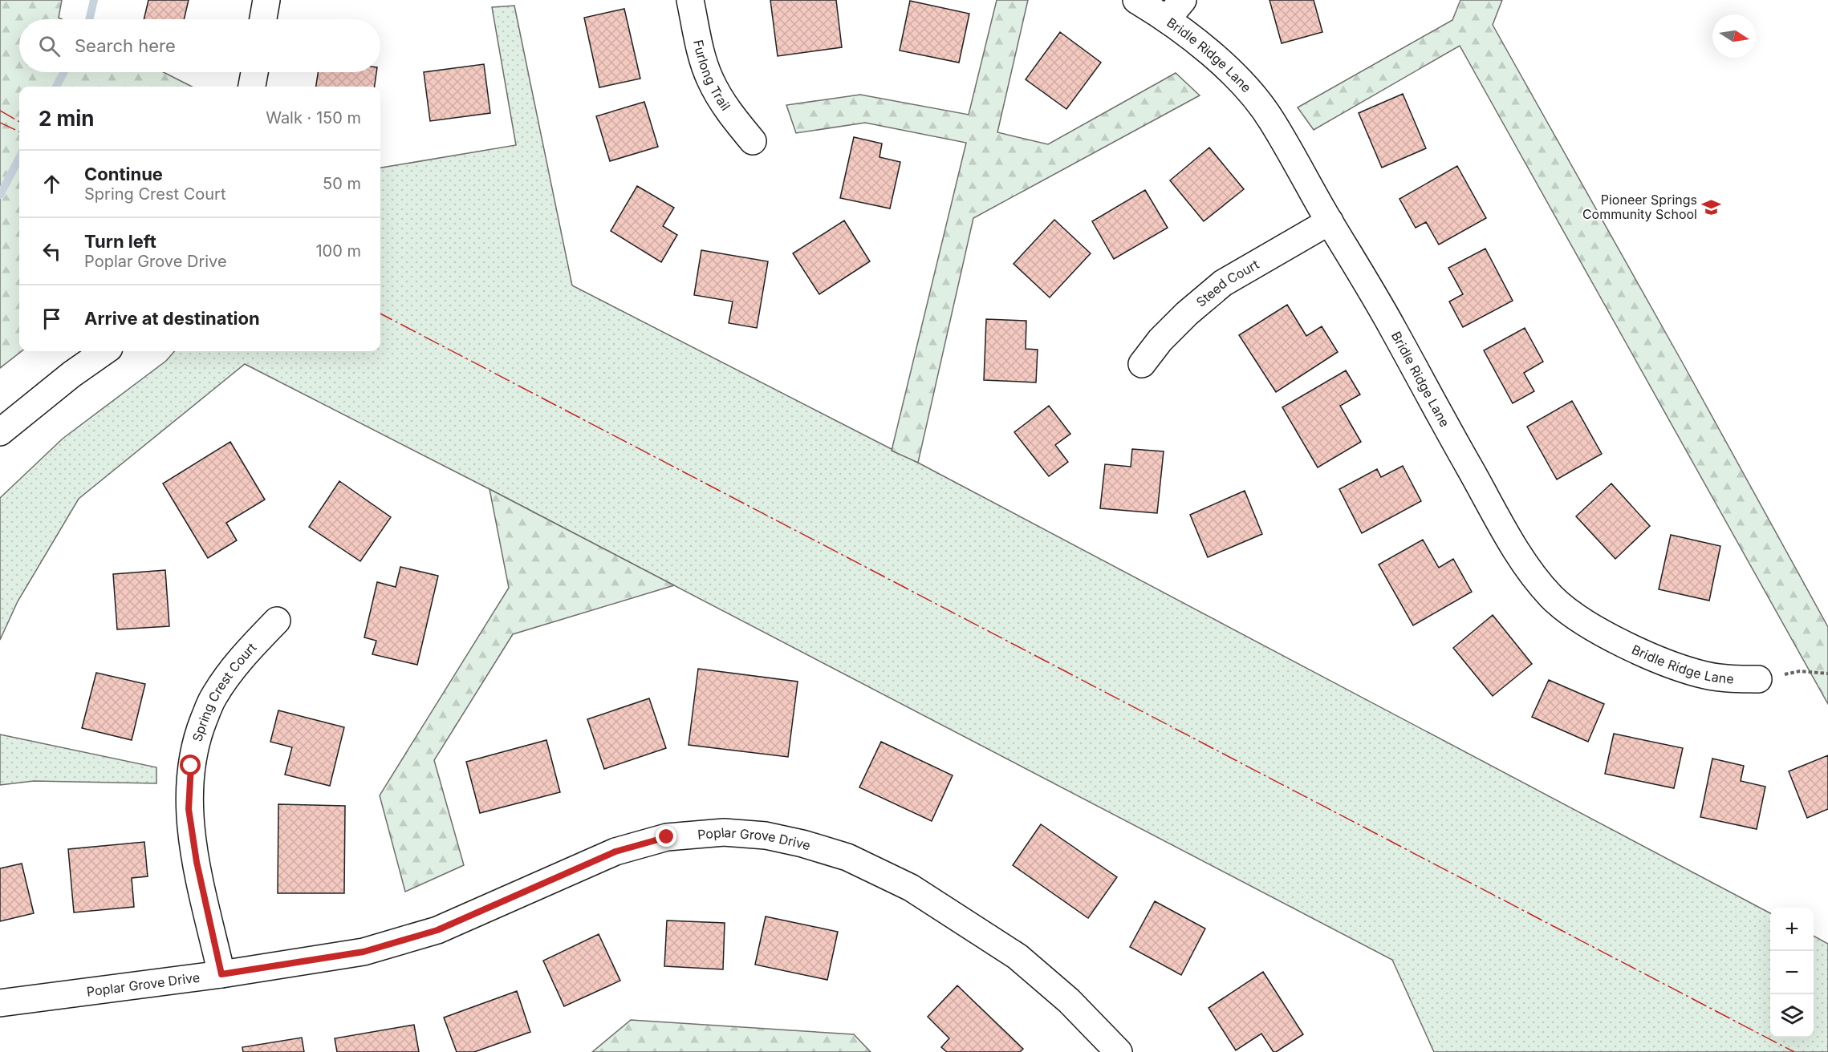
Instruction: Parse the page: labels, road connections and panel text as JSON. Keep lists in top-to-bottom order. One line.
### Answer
{"streets":{"street":["Bridle Ridge Lane","Furlong Trail","Steed Court","Spring Crest Court","Poplar Grove Drive"]},"crossings":[["Bridle Ridge Lane","Steed Court"],["Spring Crest Court","Poplar Grove Drive"]],"places":{"school or university":["Pioneer Springs Community School"]},"north":"right","page":{"search":"Search here","heading":["2 min","Walk · 150 m"],"list":[["Continue","Spring Crest Court","50 m"],["Turn left","Poplar Grove Drive","100 m"],"Arrive at destination"],"map_buttons":["+","−"]}}
